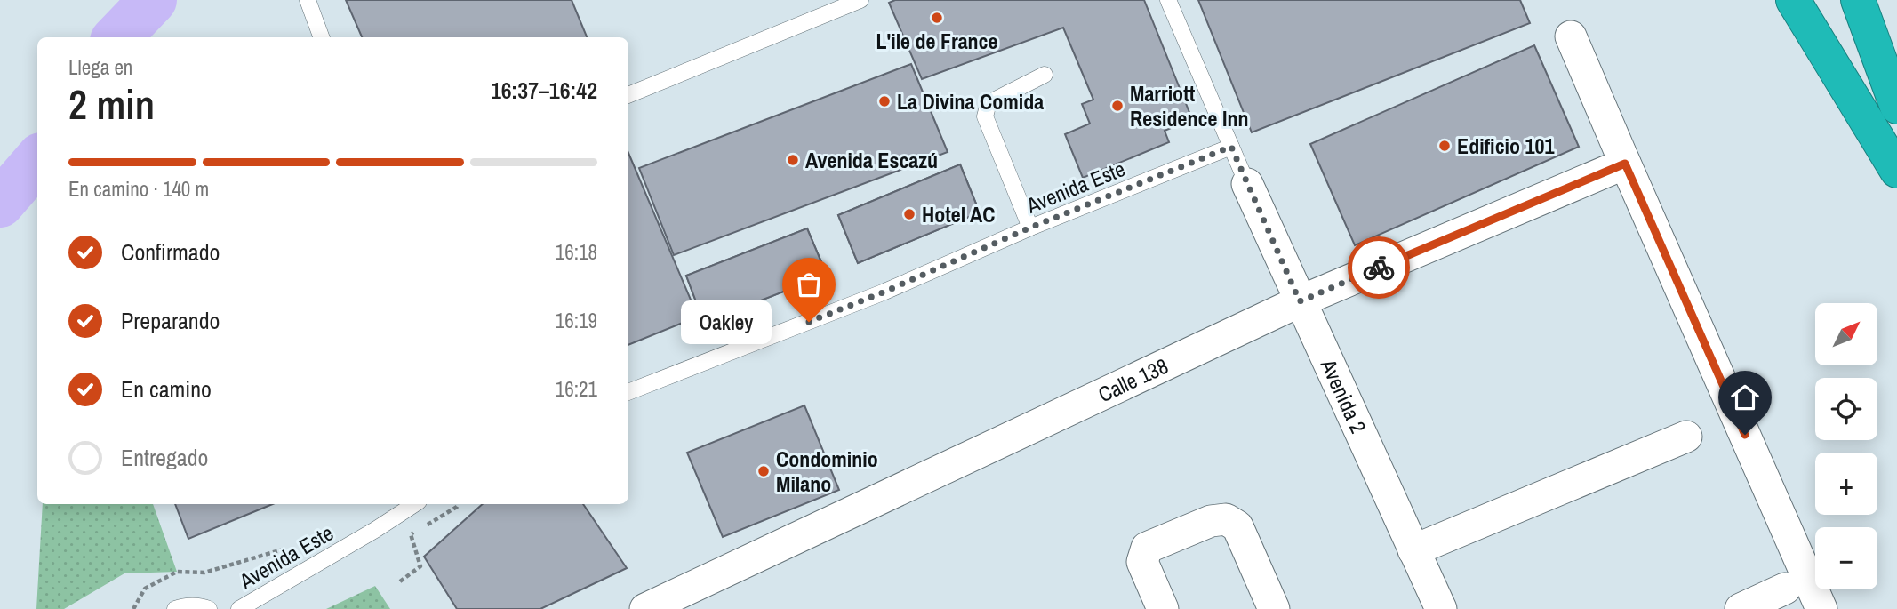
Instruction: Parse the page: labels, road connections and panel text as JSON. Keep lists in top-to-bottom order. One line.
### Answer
{"streets":{"street":["Calle 138","Avenida 2"],"lane":["Avenida Este"]},"crossings":[["Calle 138","Avenida 2"]],"places":["L'ile de France","La Divina Comida","Marriott Residence Inn","Edificio 101","Avenida Escazú","Hotel AC","Oakley","Condominio Milano"],"north":"top right","page":{"heading":["2 min","Llega en","16:37–16:42"],"bar":"En camino · 140 m","list":[["Confirmado","16:18"],["Preparando","16:19"],["En camino","16:21"],"Entregado"],"bubble":"Oakley","map_buttons":["+","−"]}}
